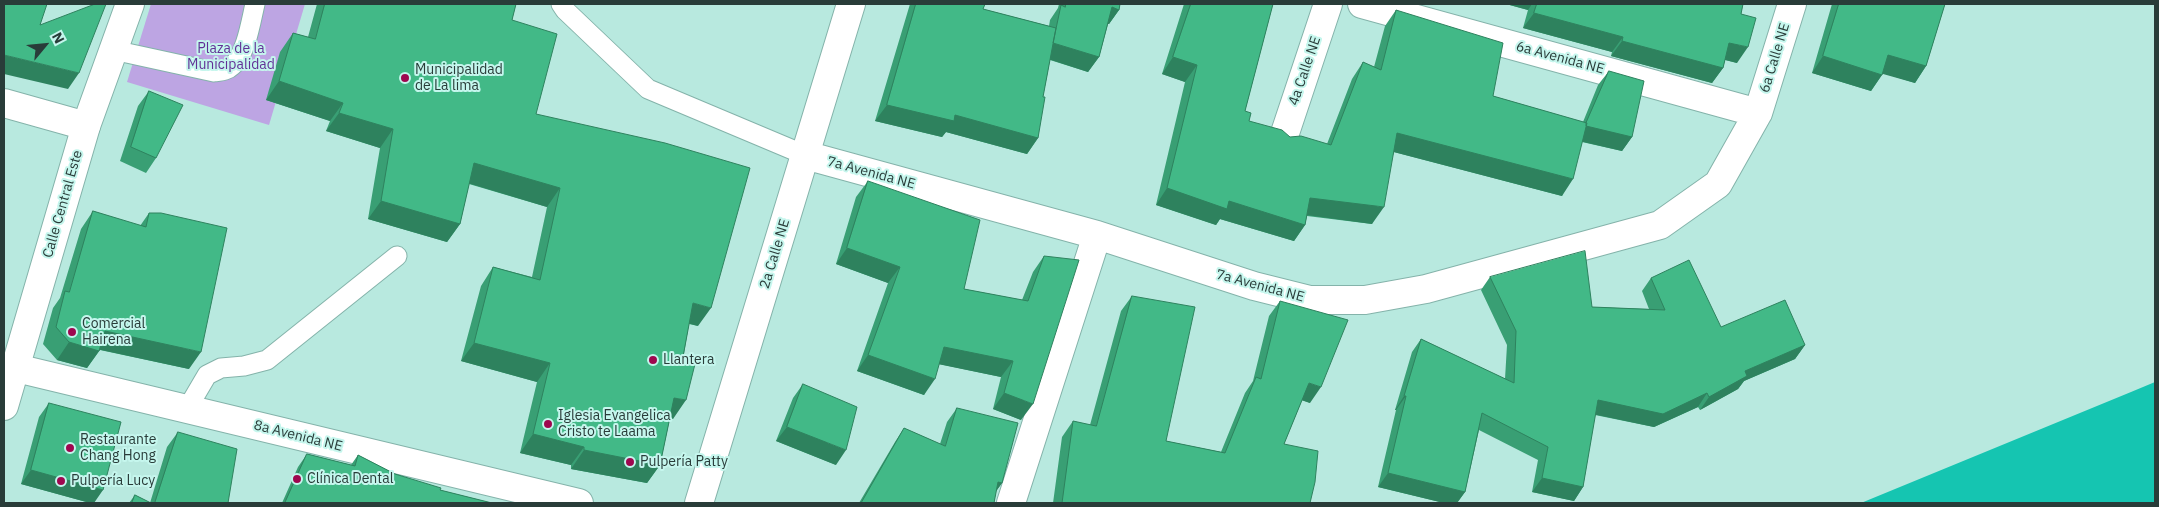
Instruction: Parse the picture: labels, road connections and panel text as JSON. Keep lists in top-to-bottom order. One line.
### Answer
{"streets":{"street":["6a Avenida NE","6a Calle NE","4a Calle NE","7a Avenida NE","Calle Central Este","2a Calle NE","8a Avenida NE"]},"crossings":[["6a Avenida NE","6a Calle NE"],["6a Avenida NE","7a Avenida NE"],["6a Calle NE","7a Avenida NE"],["7a Avenida NE","2a Calle NE"],["Calle Central Este","8a Avenida NE"]],"parks":["Plaza de la Municipalidad"],"places":["Municipalidad de La lima","Comercial Hairena","Llantera","Iglesia Evangelica Cristo te Laama","Restaurante Chang Hong","Pulpería Patty","Clínica Dental","Pulpería Lucy"],"north":"top right"}
